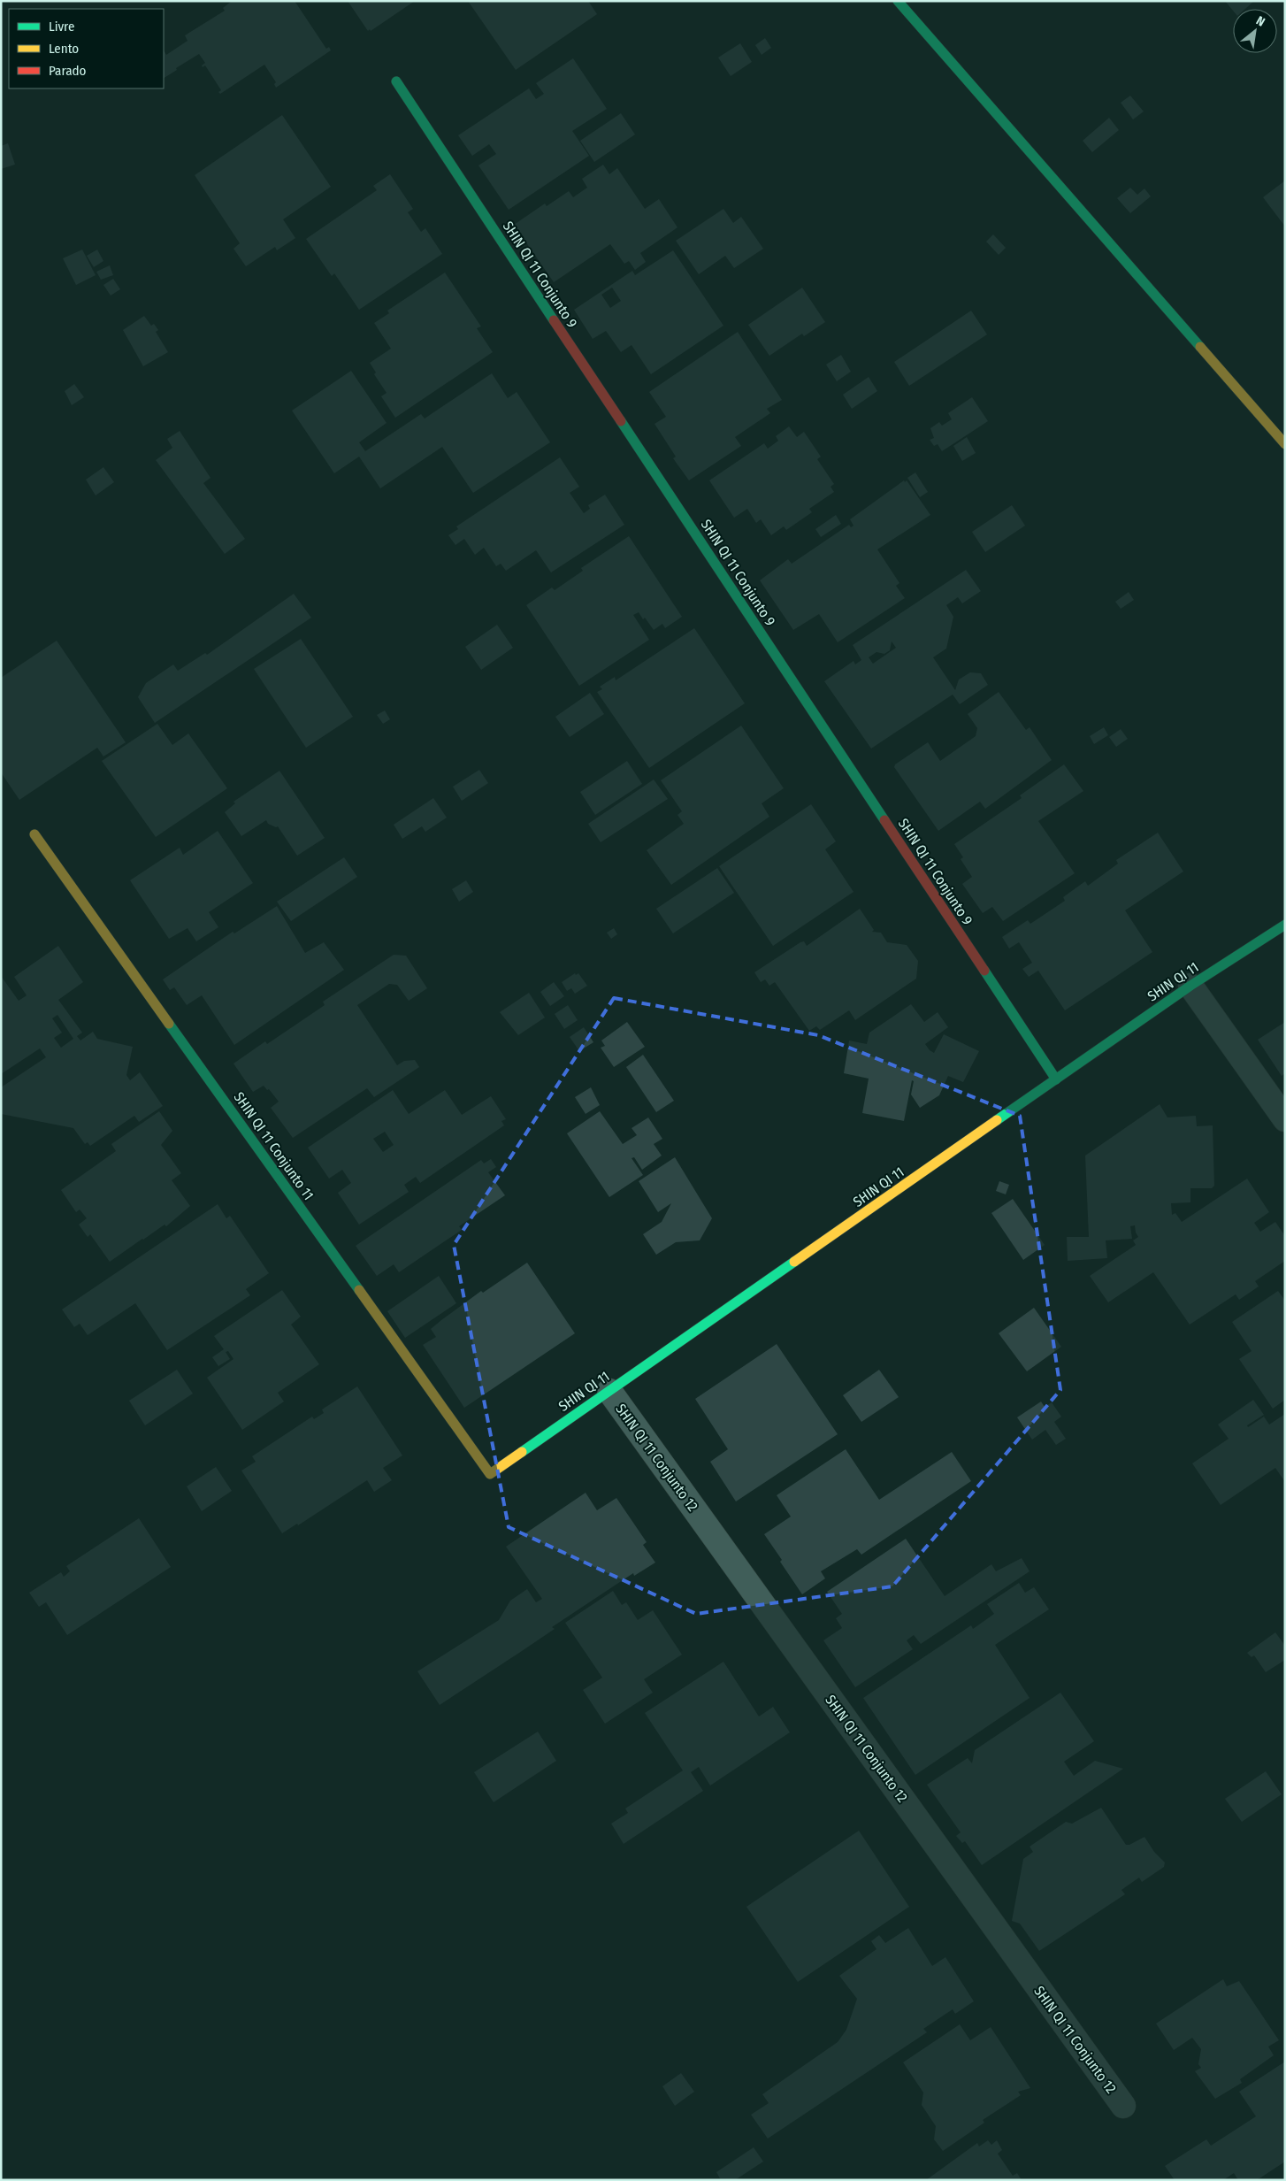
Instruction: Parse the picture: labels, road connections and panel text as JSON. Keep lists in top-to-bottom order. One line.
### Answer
{"streets":{"street":["SHIN QI 11 Conjunto 9","SHIN QI 11","SHIN QI 11 Conjunto 11","SHIN QI 11 Conjunto 12"]},"crossings":[["SHIN QI 11 Conjunto 9","SHIN QI 11"],["SHIN QI 11","SHIN QI 11 Conjunto 11"],["SHIN QI 11","SHIN QI 11 Conjunto 12"]],"legend":["Livre","Lento","Parado"],"north":"top right"}
